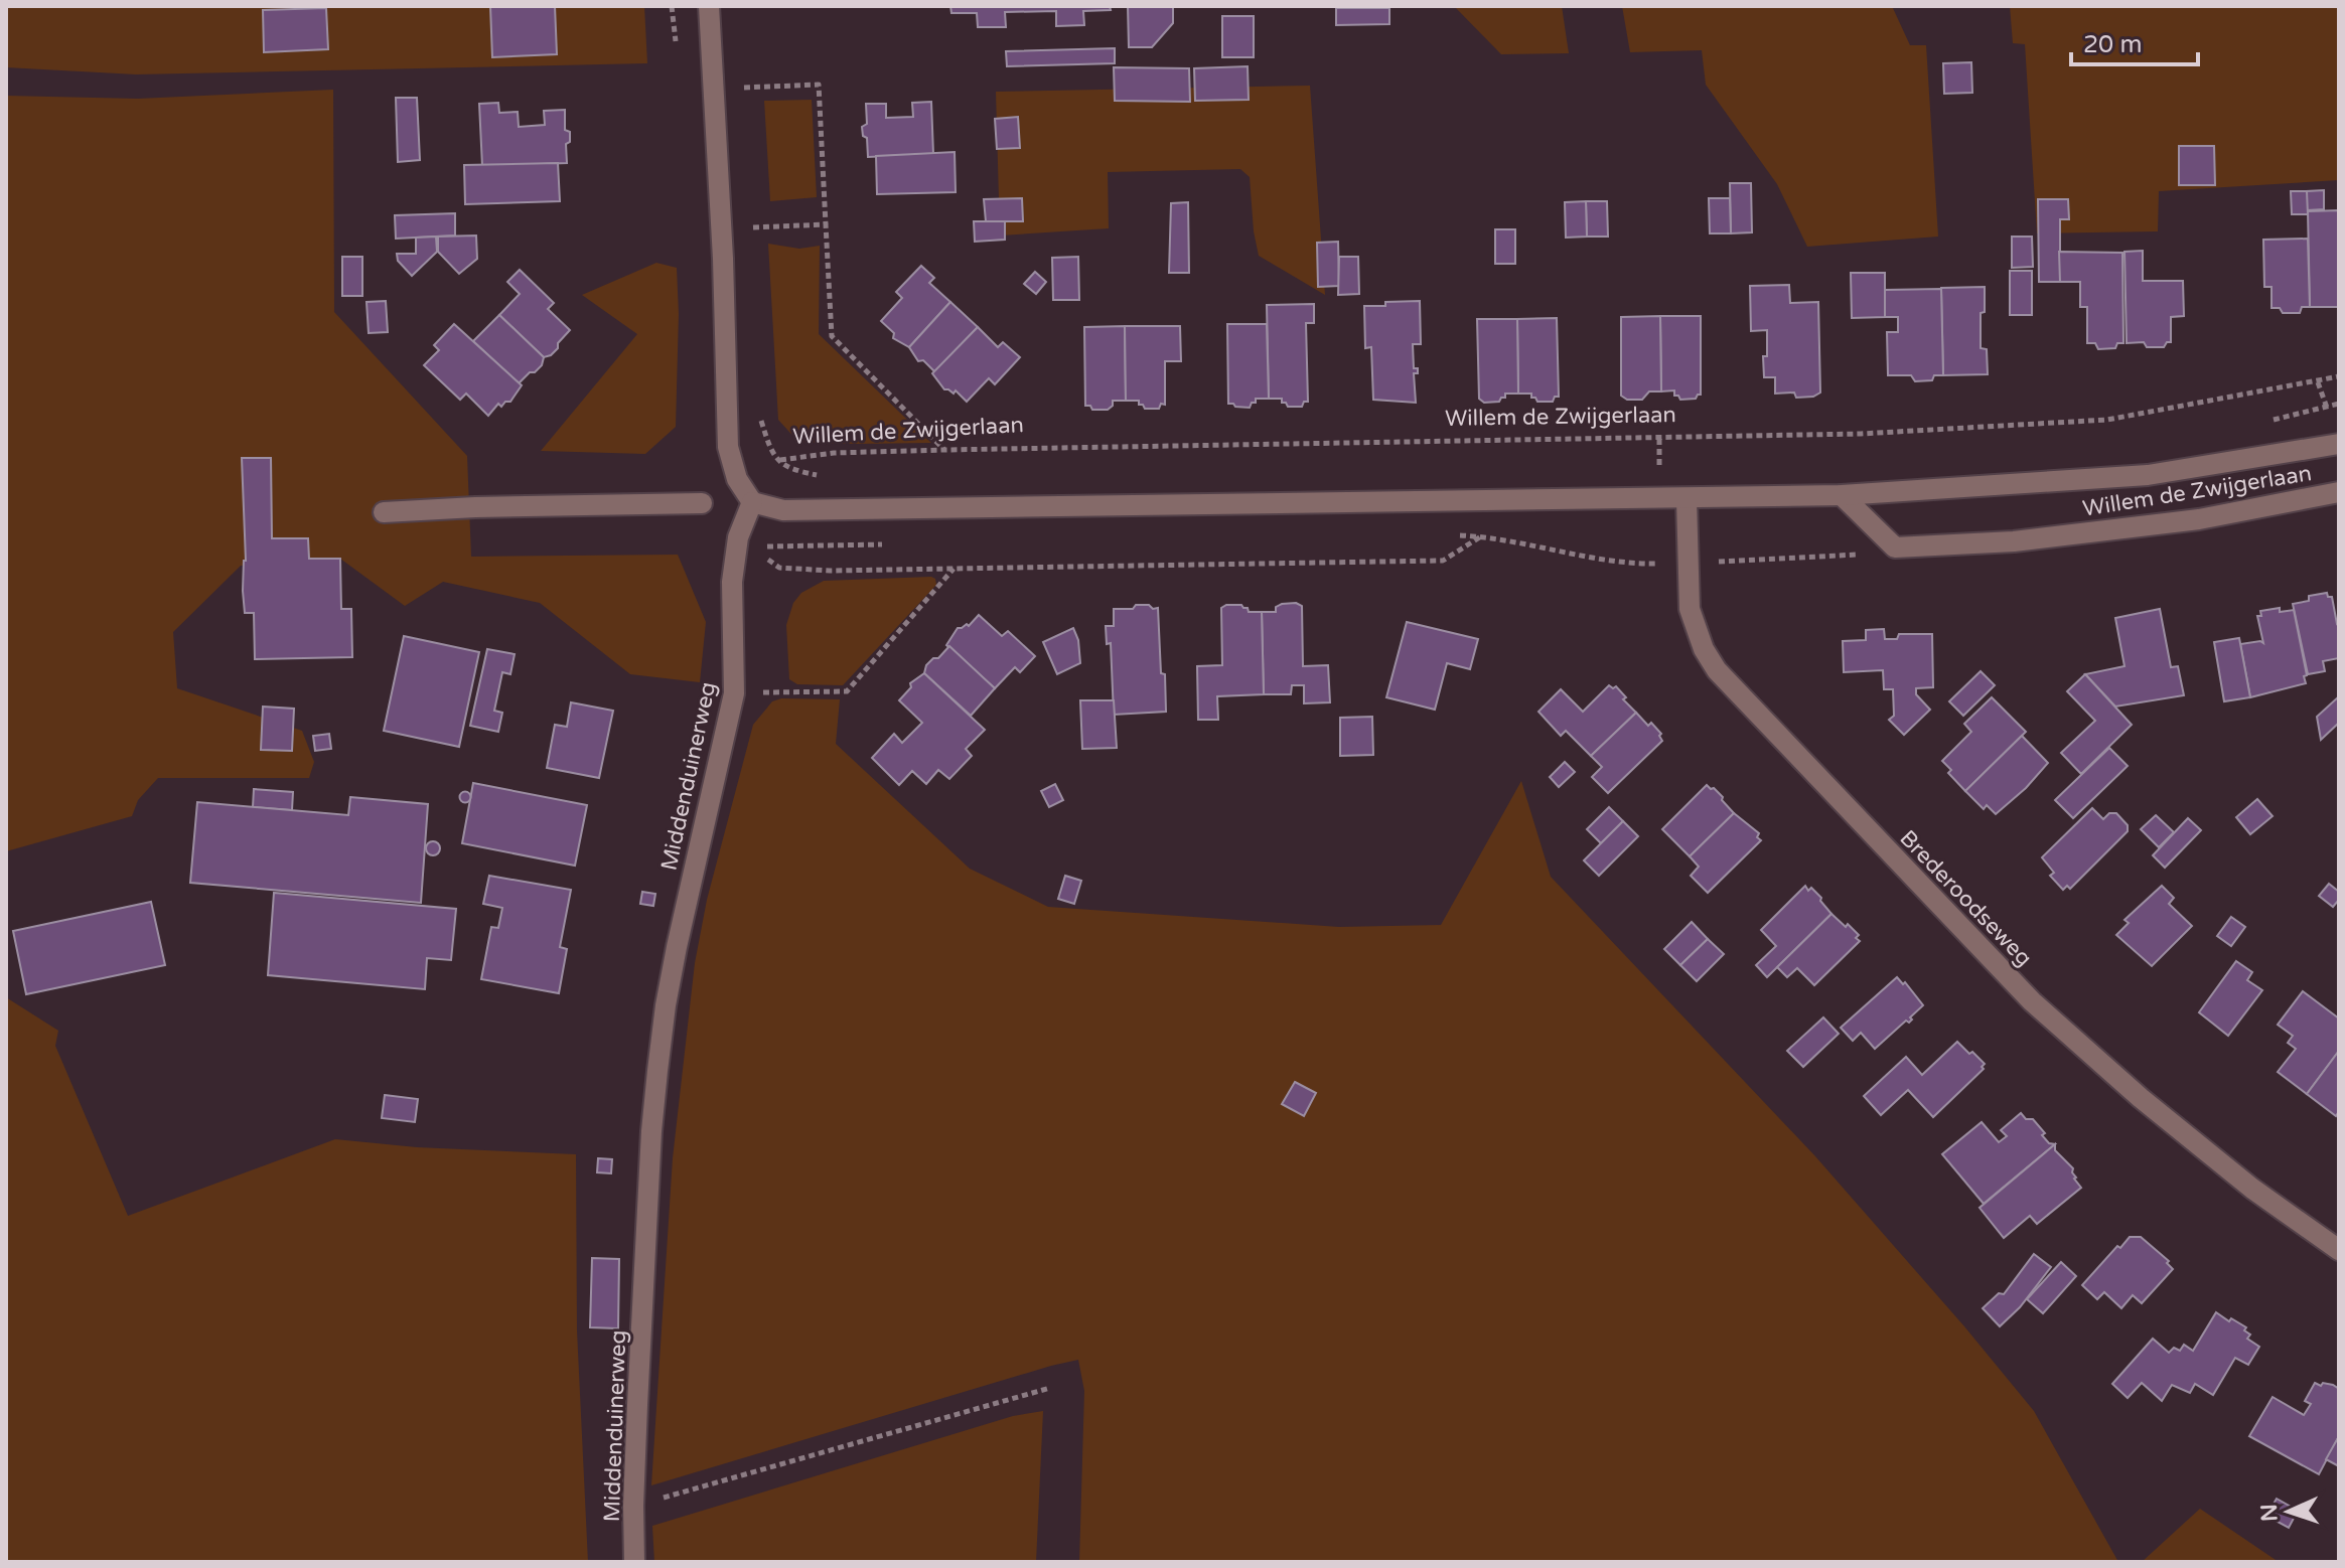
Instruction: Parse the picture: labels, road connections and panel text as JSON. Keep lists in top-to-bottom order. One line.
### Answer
{"streets":{"street":["Willem de Zwijgerlaan","Middenduinerweg","Brederoodseweg"]},"crossings":[["Willem de Zwijgerlaan","Middenduinerweg"],["Willem de Zwijgerlaan","Brederoodseweg"]],"scale_bar":"20 m","north":"left"}
